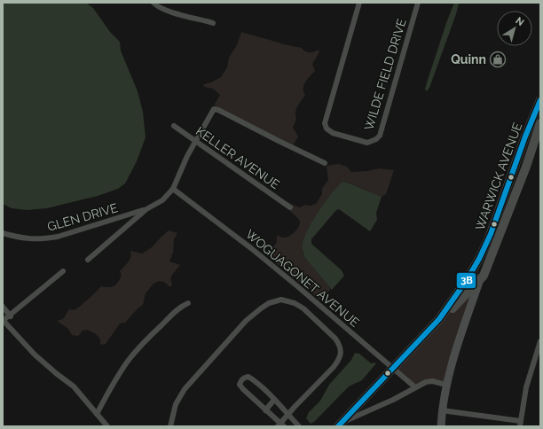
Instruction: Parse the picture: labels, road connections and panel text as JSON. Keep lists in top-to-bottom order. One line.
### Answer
{"streets":{"main road":["WARWICK AVENUE"],"street":["WILDE FIELD DRIVE","KELLER AVENUE","GLEN DRIVE","WOGUAGONET AVENUE"]},"places":{"shop":["Quinn"]},"lines":["transit line 3B"],"north":"top right"}
